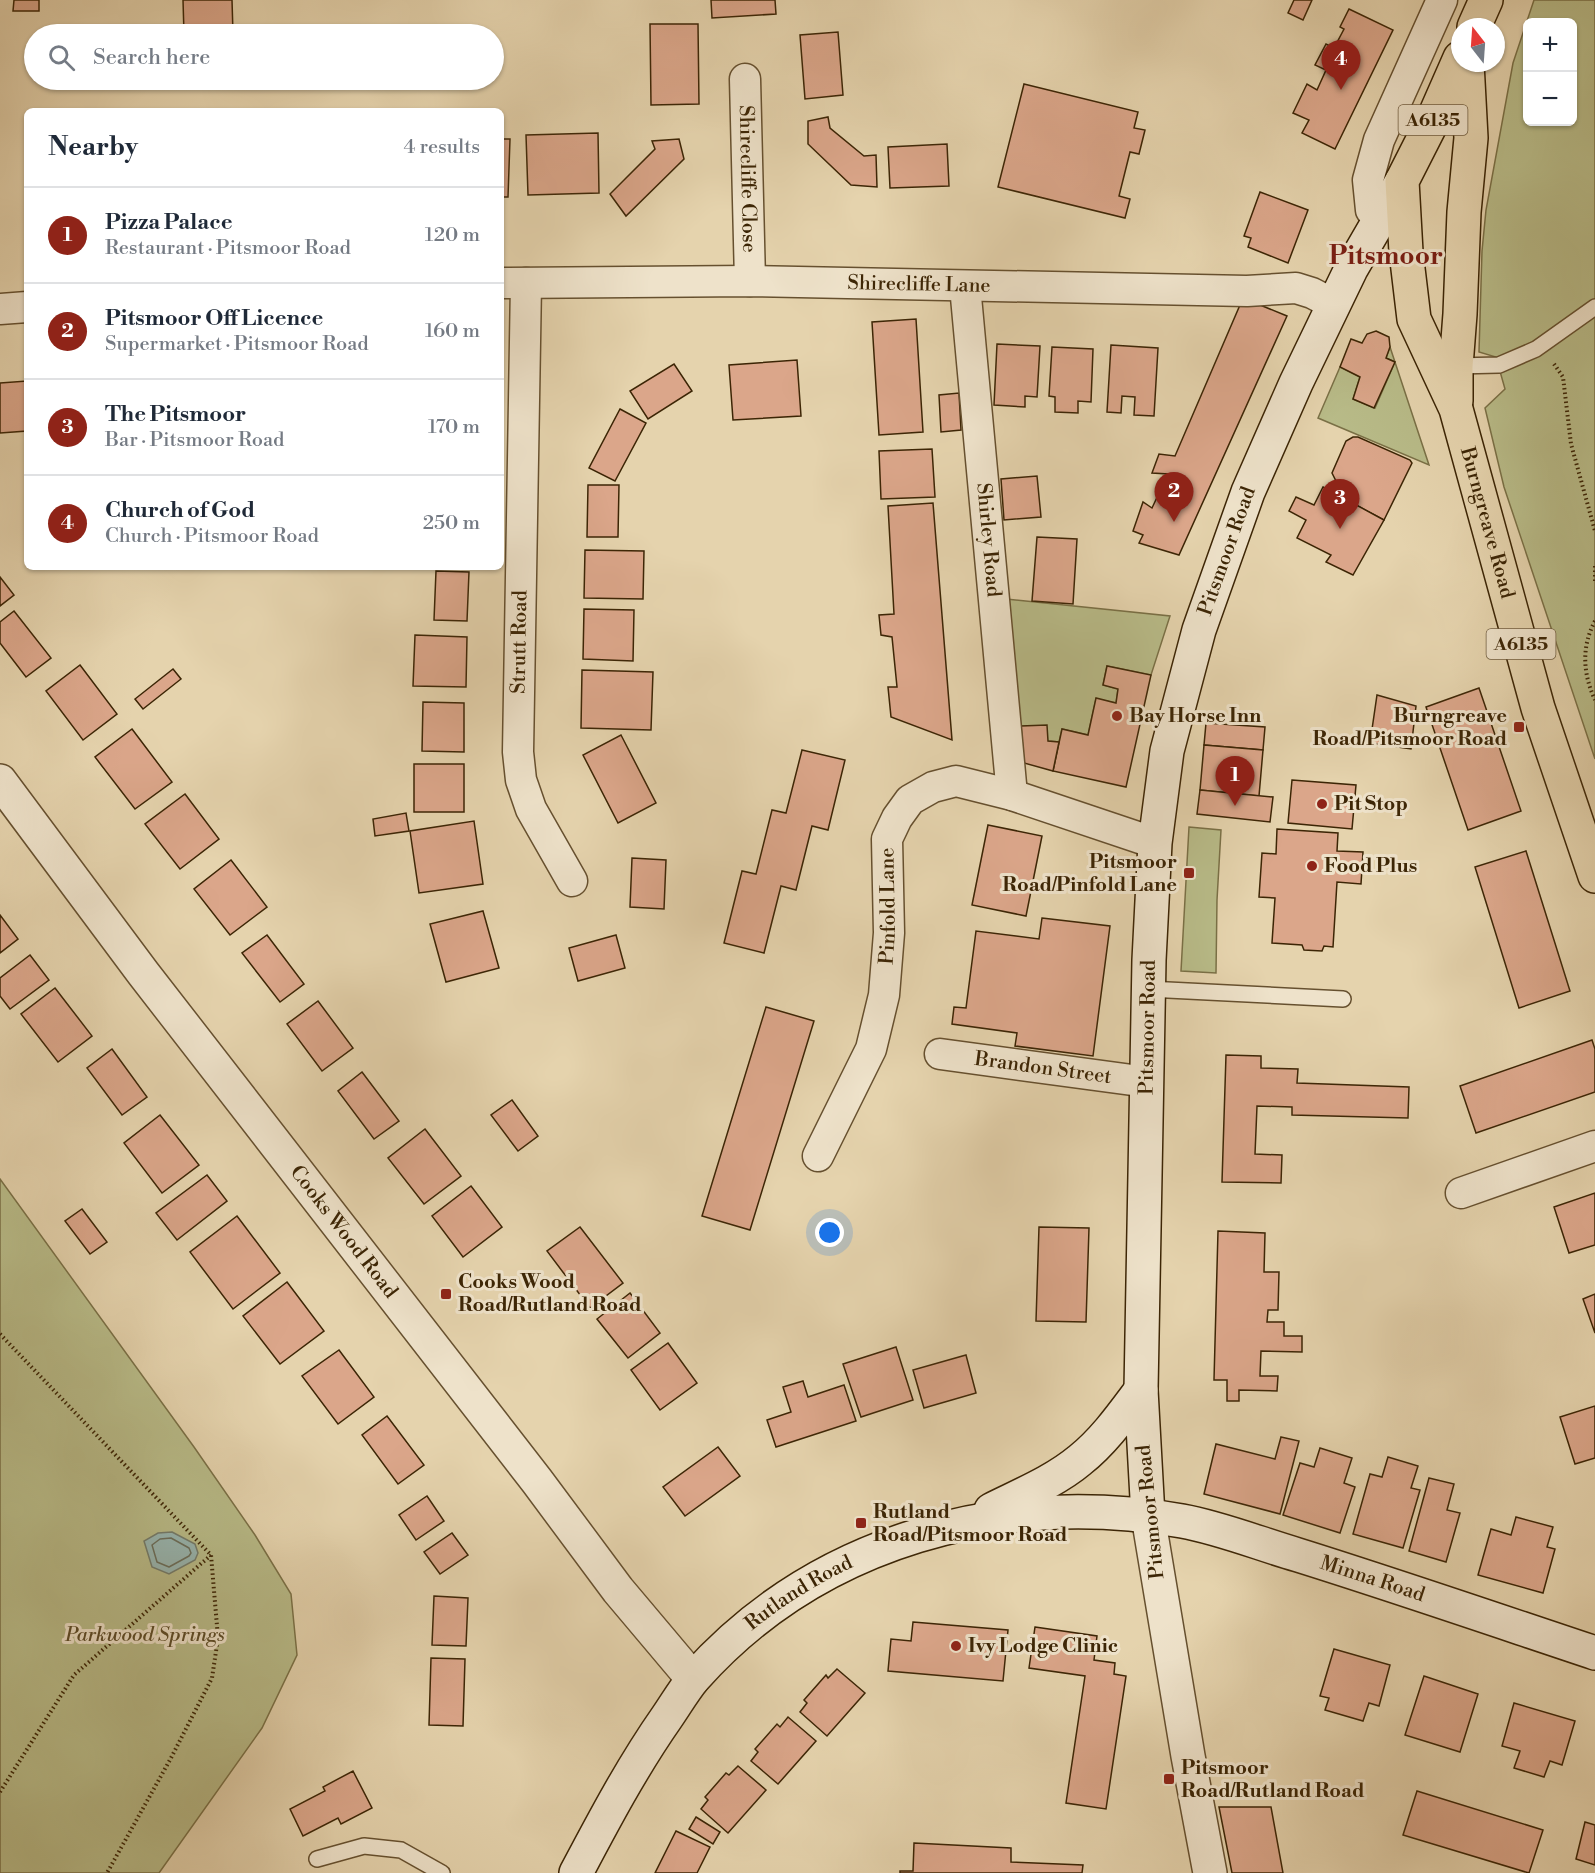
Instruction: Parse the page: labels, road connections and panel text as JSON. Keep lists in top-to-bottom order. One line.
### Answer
{"streets":{"main road":["A6135","Burngreave Road","Pitsmoor Road","Cooks Wood Road","Minna Road","Rutland Road"],"street":["Shirecliffe Close","Shirecliffe Lane","Shirley Road","Strutt Road","Pinfold Lane","Brandon Street"]},"crossings":[["A6135","Burngreave Road"],["A6135","Pitsmoor Road"],["Shirecliffe Close","Shirecliffe Lane"],["Shirecliffe Lane","Shirley Road"],["Shirecliffe Lane","Pitsmoor Road"],["Shirecliffe Lane","Strutt Road"],["Burngreave Road","Pitsmoor Road"],["Shirley Road","Pinfold Lane"],["Pitsmoor Road","Pinfold Lane"],["Pitsmoor Road","Brandon Street"],["Pitsmoor Road","Minna Road"],["Pitsmoor Road","Rutland Road"],["Cooks Wood Road","Rutland Road"],["Minna Road","Rutland Road"]],"districts":["Pitsmoor"],"parks":["Parkwood Springs"],"places":{"other":["Bay Horse Inn","Pit Stop","Food Plus","Ivy Lodge Clinic"],"transit":["Burngreave Road/Pitsmoor Road","Pitsmoor Road/Pinfold Lane","Cooks Wood Road/Rutland Road","Rutland Road/Pitsmoor Road","Pitsmoor Road/Rutland Road"]},"north":"top","page":{"map_buttons":["+","−"],"search":"Search here","pins":["4","2","3","1"],"heading":["Nearby","4 results"],"list":[{"mark":"1","name":"Pizza Palace","note":"Restaurant · Pitsmoor Road","value":"120 m"},{"mark":"2","name":"Pitsmoor Off Licence","note":"Supermarket · Pitsmoor Road","value":"160 m"},{"mark":"3","name":"The Pitsmoor","note":"Bar · Pitsmoor Road","value":"170 m"},{"mark":"4","name":"Church of God","note":"Church · Pitsmoor Road","value":"250 m"}]}}
